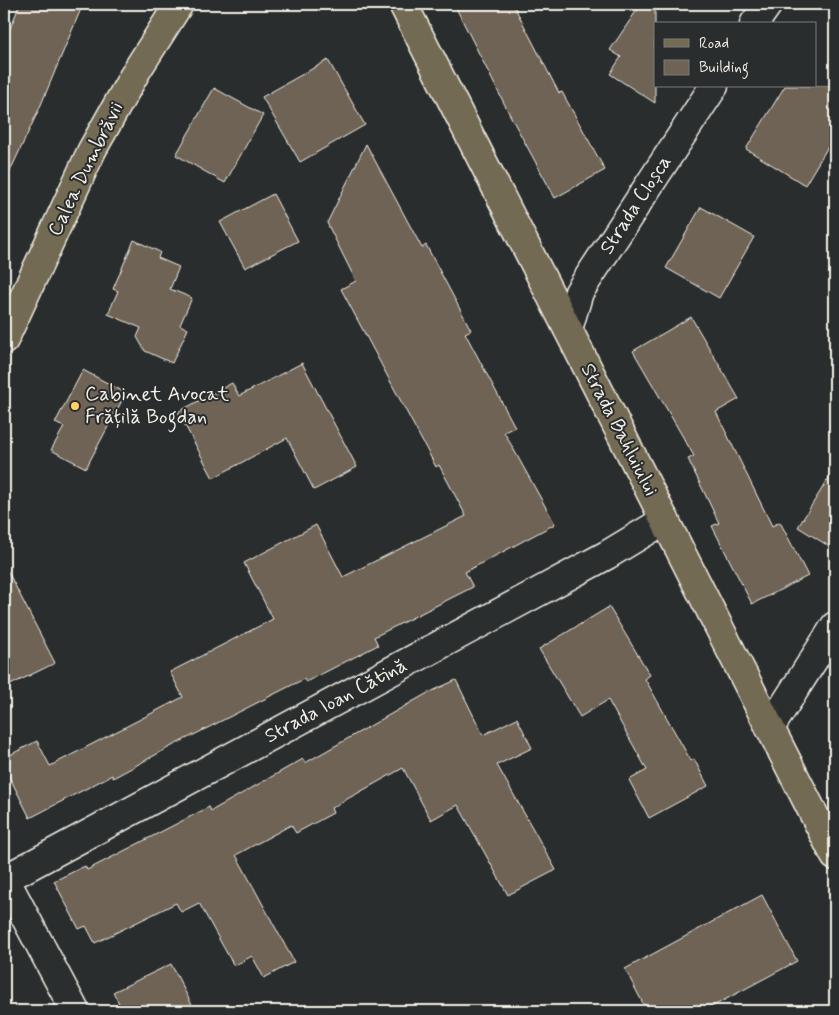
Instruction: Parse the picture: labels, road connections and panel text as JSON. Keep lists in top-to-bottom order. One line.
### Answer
{"streets":{"main road":["Calea Dumbrăvii","Strada Bahluiului"],"street":["Strada Cloșca","Strada Ioan Cătină"]},"crossings":[["Strada Cloșca","Strada Bahluiului"],["Strada Bahluiului","Strada Ioan Cătină"]],"places":["Cabinet Avocat Frățilă Bogdan"],"legend":["Road","Building"]}
